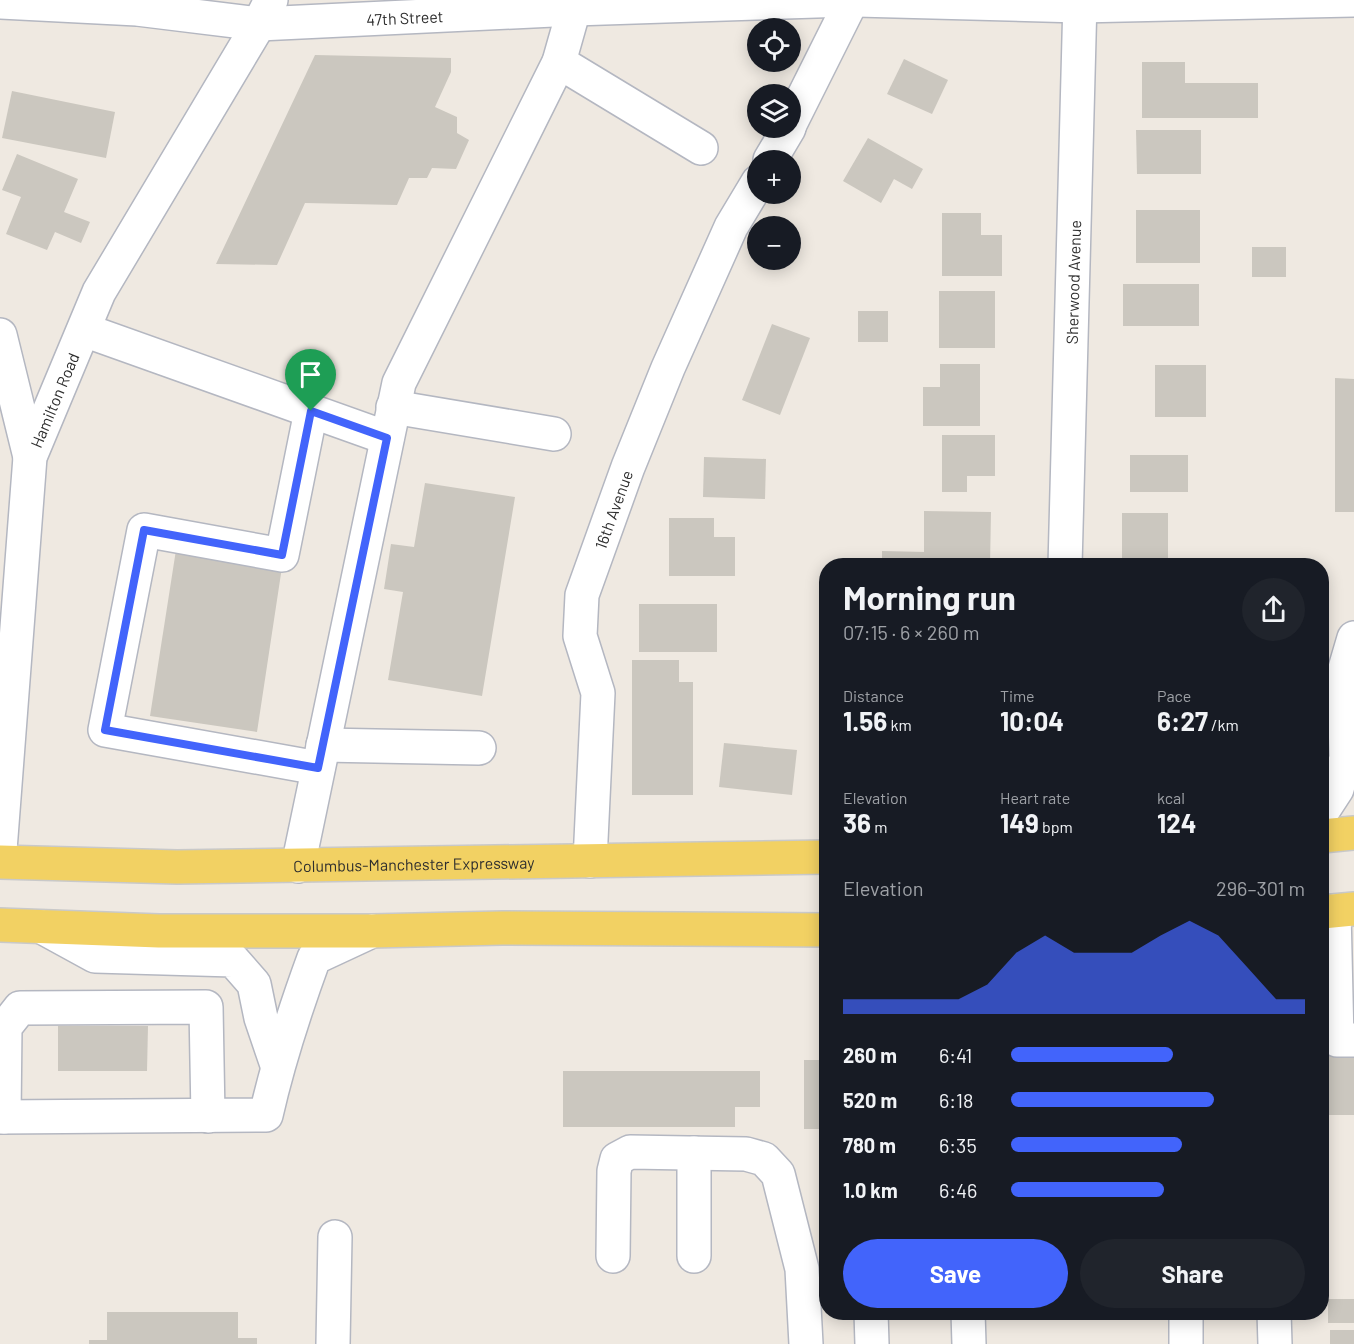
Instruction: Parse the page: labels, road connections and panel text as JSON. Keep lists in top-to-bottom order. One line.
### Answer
{"streets":{"main road":["Columbus-Manchester Expressway"],"street":["47th Street","Sherwood Avenue","Hamilton Road","16th Avenue"]},"crossings":[["47th Street","Hamilton Road"],["16th Avenue","Columbus-Manchester Expressway"]],"page":{"map_buttons":["+","−"],"heading":["Morning run","07:15 · 6 × 260 m"],"stats":[["Distance","1.56 km"],["Time","10:04"],["Pace","6:27 /km"],["Elevation","36 m"],["Heart rate","149 bpm"],["kcal","124"]],"chart":["Elevation","296–301 m"],"list":[{"name":"260 m","note":"6:41"},{"name":"520 m","note":"6:18"},{"name":"780 m","note":"6:35"},{"name":"1.0 km","note":"6:46"}],"buttons":["Save","Share"]}}
